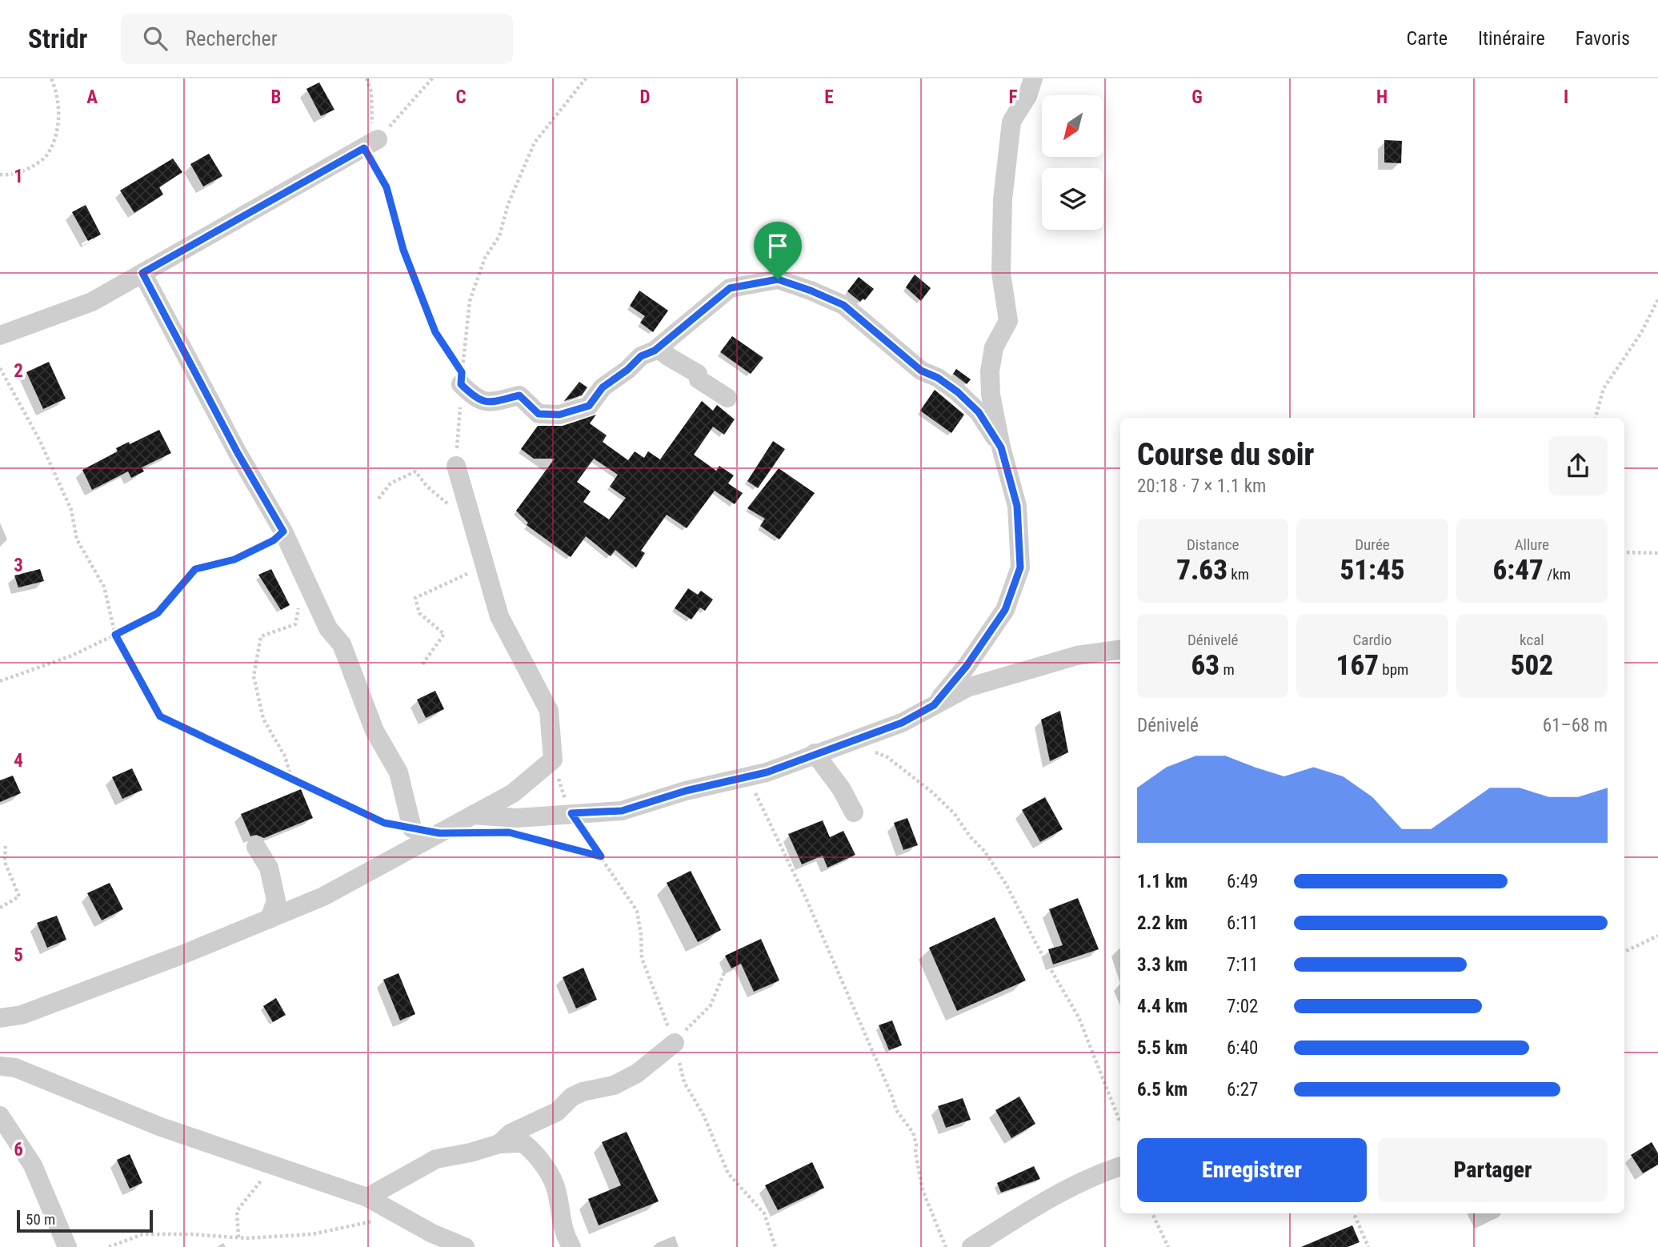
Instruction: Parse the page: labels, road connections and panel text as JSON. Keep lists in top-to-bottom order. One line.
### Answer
{"scale_bar":"50 m","north":"bottom left","page":{"header":"Stridr","search":"Rechercher","nav":["Carte","Itinéraire","Favoris"],"heading":["Course du soir","20:18 · 7 × 1.1 km"],"stats":[["Distance","7.63 km"],["Durée","51:45"],["Allure","6:47 /km"],["Dénivelé","63 m"],["Cardio","167 bpm"],["kcal","502"]],"chart":["Dénivelé","61–68 m"],"list":[{"name":"1.1 km","note":"6:49"},{"name":"2.2 km","note":"6:11"},{"name":"3.3 km","note":"7:11"},{"name":"4.4 km","note":"7:02"},{"name":"5.5 km","note":"6:40"},{"name":"6.5 km","note":"6:27"}],"buttons":["Enregistrer","Partager"],"scale":"50 m"},"grid":{"columns":["A","B","C","D","E","F","G","H","I"],"rows":["1","2","3","4","5","6"]}}
